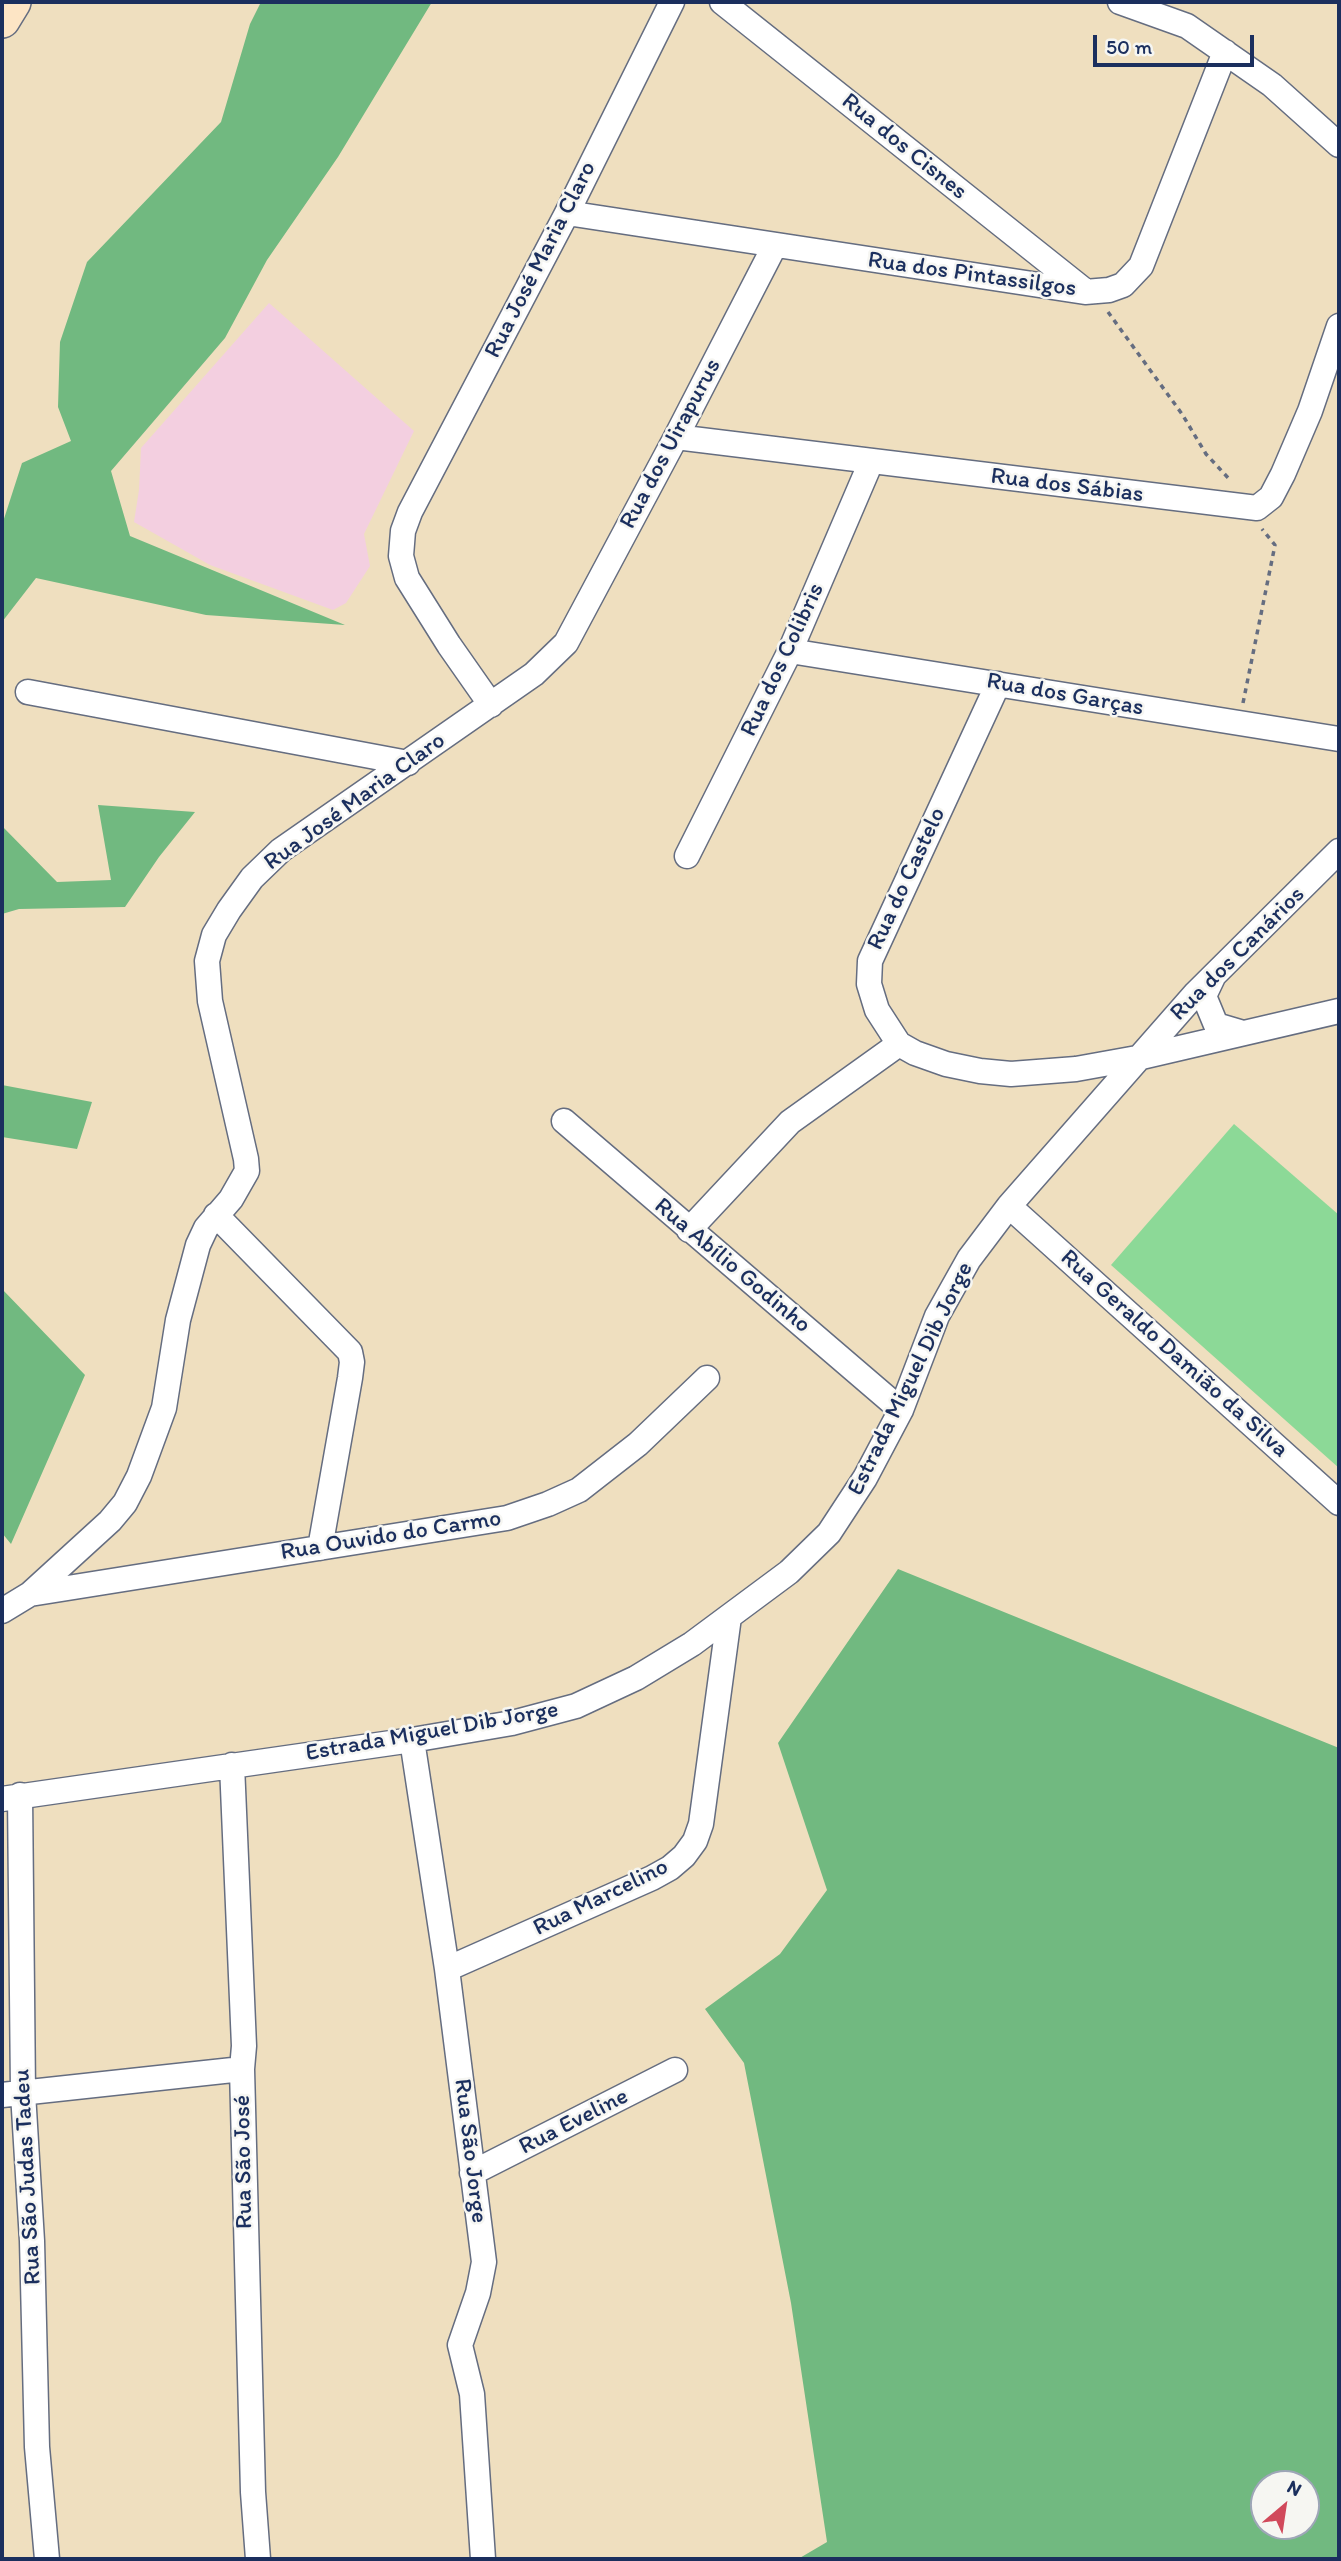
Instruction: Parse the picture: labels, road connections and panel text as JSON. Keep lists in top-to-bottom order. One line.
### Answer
{"streets":{"street":["Rua dos Cisnes","Rua José Maria Claro","Rua dos Pintassilgos","Rua dos Uirapurus","Rua dos Sábias","Rua dos Colibris","Rua dos Garças","Rua do Castelo","Rua dos Canários","Rua Abílio Godinho","Rua Geraldo Damião da Silva","Estrada Miguel Dib Jorge","Rua Ouvido do Carmo","Rua Marcelino","Rua Eveline","Rua São Jorge","Rua São José","Rua São Judas Tadeu"]},"crossings":[["Rua dos Cisnes","Rua dos Pintassilgos"],["Rua José Maria Claro","Rua dos Pintassilgos"],["Rua José Maria Claro","Rua dos Uirapurus"],["Rua José Maria Claro","Rua Ouvido do Carmo"],["Rua dos Pintassilgos","Rua dos Uirapurus"],["Rua dos Uirapurus","Rua dos Sábias"],["Rua dos Sábias","Rua dos Colibris"],["Rua dos Colibris","Rua dos Garças"],["Rua dos Garças","Rua do Castelo"],["Rua dos Canários","Estrada Miguel Dib Jorge"],["Rua Abílio Godinho","Estrada Miguel Dib Jorge"],["Rua Geraldo Damião da Silva","Estrada Miguel Dib Jorge"],["Estrada Miguel Dib Jorge","Rua Marcelino"],["Estrada Miguel Dib Jorge","Rua São Jorge"],["Estrada Miguel Dib Jorge","Rua São José"],["Estrada Miguel Dib Jorge","Rua São Judas Tadeu"],["Rua Marcelino","Rua São Jorge"],["Rua Eveline","Rua São Jorge"]],"scale_bar":"50 m","north":"top right"}
